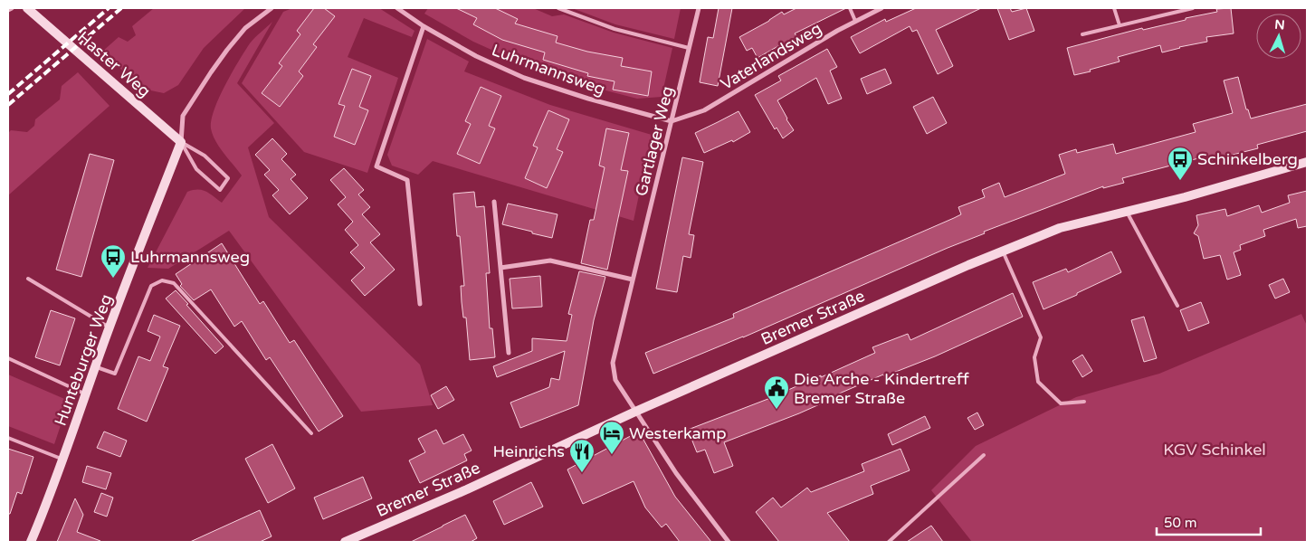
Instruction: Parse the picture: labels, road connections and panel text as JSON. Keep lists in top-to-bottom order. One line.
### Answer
{"streets":{"main road":["Haster Weg","Bremer Straße","Hunteburger Weg"],"street":["Vaterlandsweg","Luhrmannsweg","Gartlager Weg"]},"crossings":[["Vaterlandsweg","Luhrmannsweg"],["Vaterlandsweg","Gartlager Weg"],["Haster Weg","Hunteburger Weg"],["Luhrmannsweg","Gartlager Weg"],["Gartlager Weg","Bremer Straße"]],"parks":["KGV Schinkel"],"places":{"bus stop":["Schinkelberg","Luhrmannsweg"],"public building":["Die Arche - Kindertreff Bremer Straße"],"hotel":["Westerkamp"],"restaurant":["Heinrichs"]},"scale_bar":"50 m","north":"top"}
